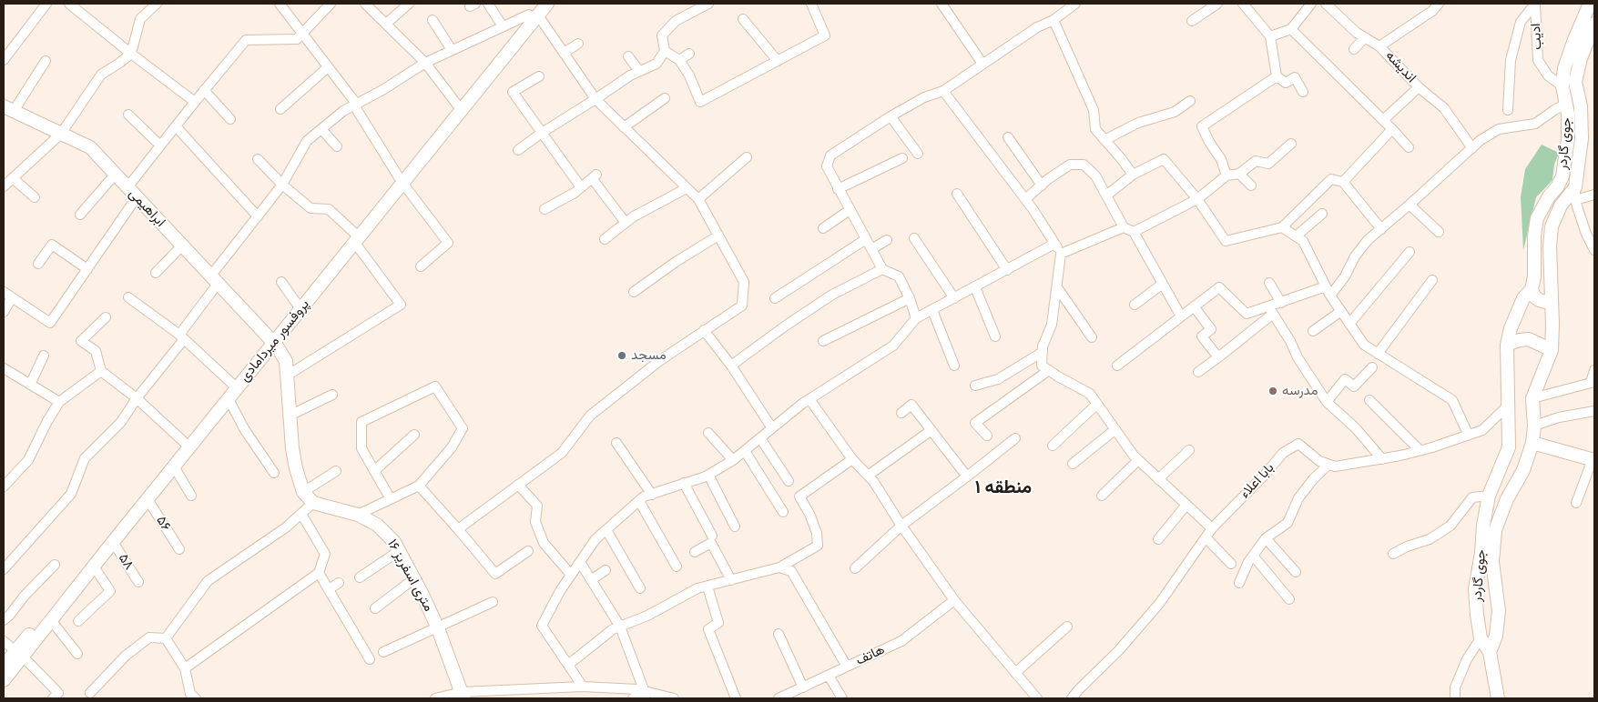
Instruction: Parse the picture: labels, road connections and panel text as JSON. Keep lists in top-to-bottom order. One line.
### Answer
{"streets":{"street":["ادیب","اندیشه","جوی گاردر","ابراهیمی","پروفسور میردامادی","بابا اعلاء","۵۶","۵۸","۱۶ متری اسفریز","هاتف"]},"crossings":[["ادیب","جوی گاردر"],["ابراهیمی","پروفسور میردامادی"],["پروفسور میردامادی","۵۶"],["پروفسور میردامادی","۵۸"]],"districts":["منطقه ۱"],"places":["مسجد","مدرسه"]}
